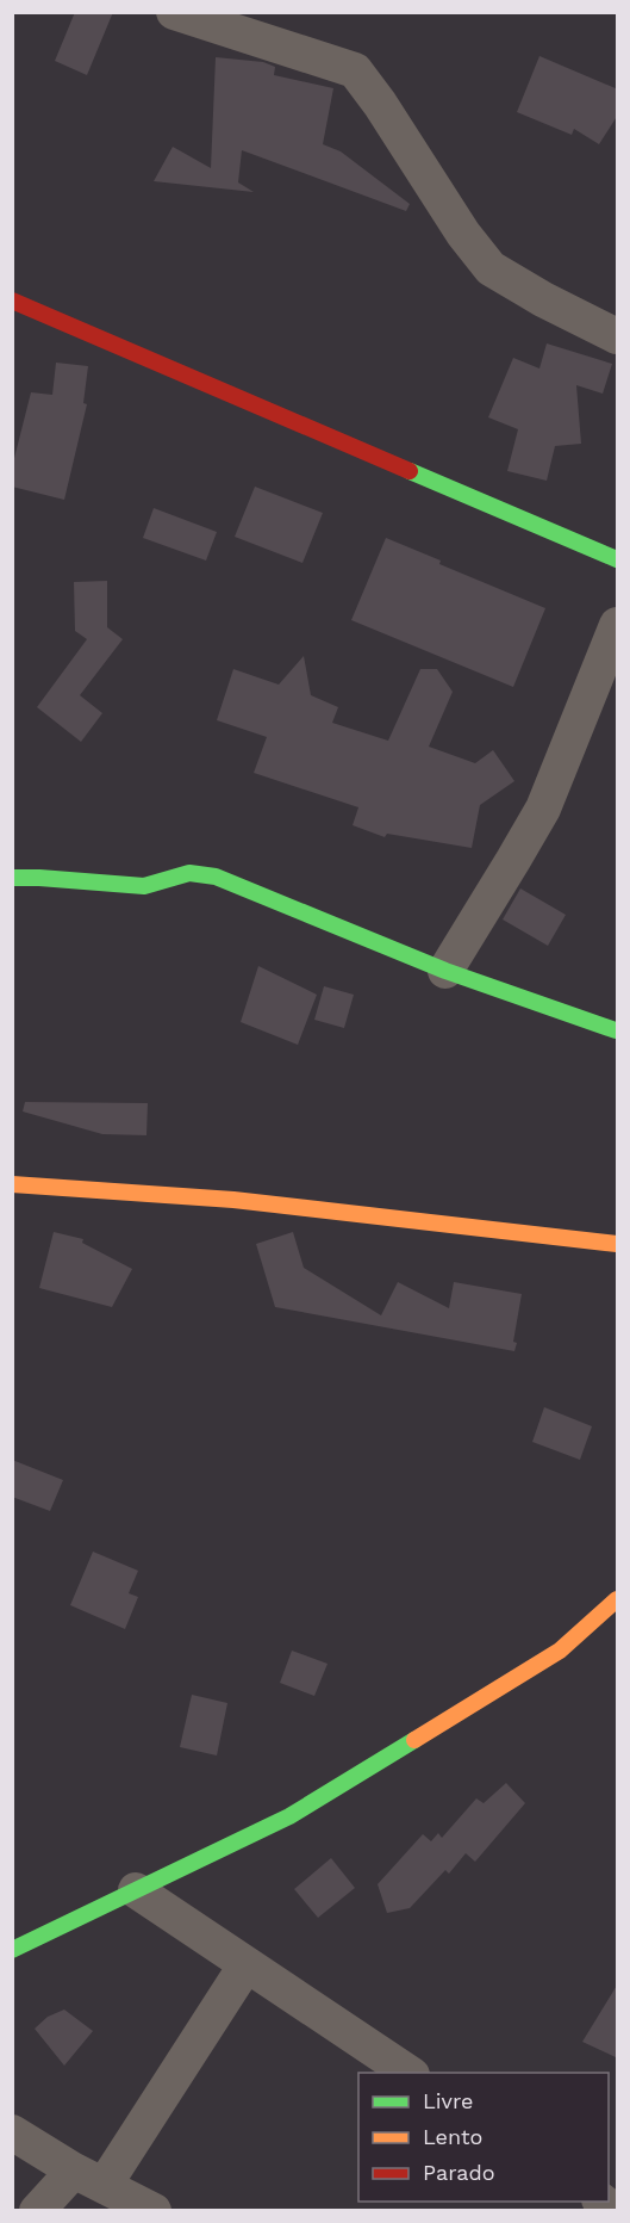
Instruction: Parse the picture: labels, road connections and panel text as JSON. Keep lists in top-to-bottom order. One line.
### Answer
{"legend":["Livre","Lento","Parado"]}
